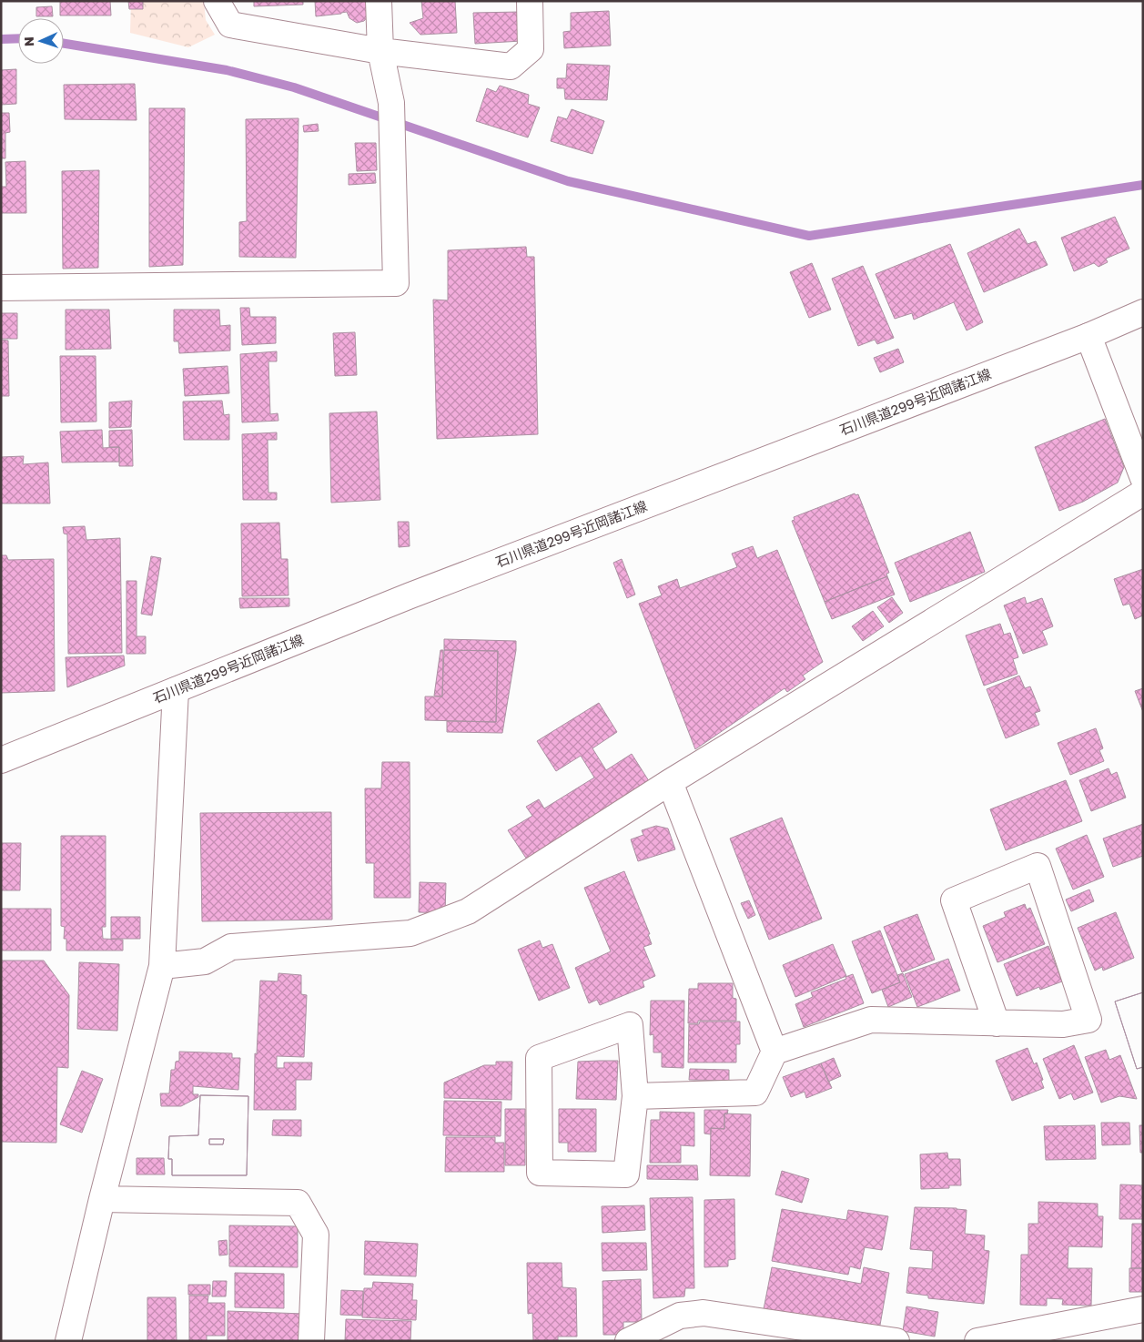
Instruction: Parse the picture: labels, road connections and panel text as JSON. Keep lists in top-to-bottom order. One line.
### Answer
{"streets":{"street":["石川県道299号近岡諸江線"]},"north":"left"}
